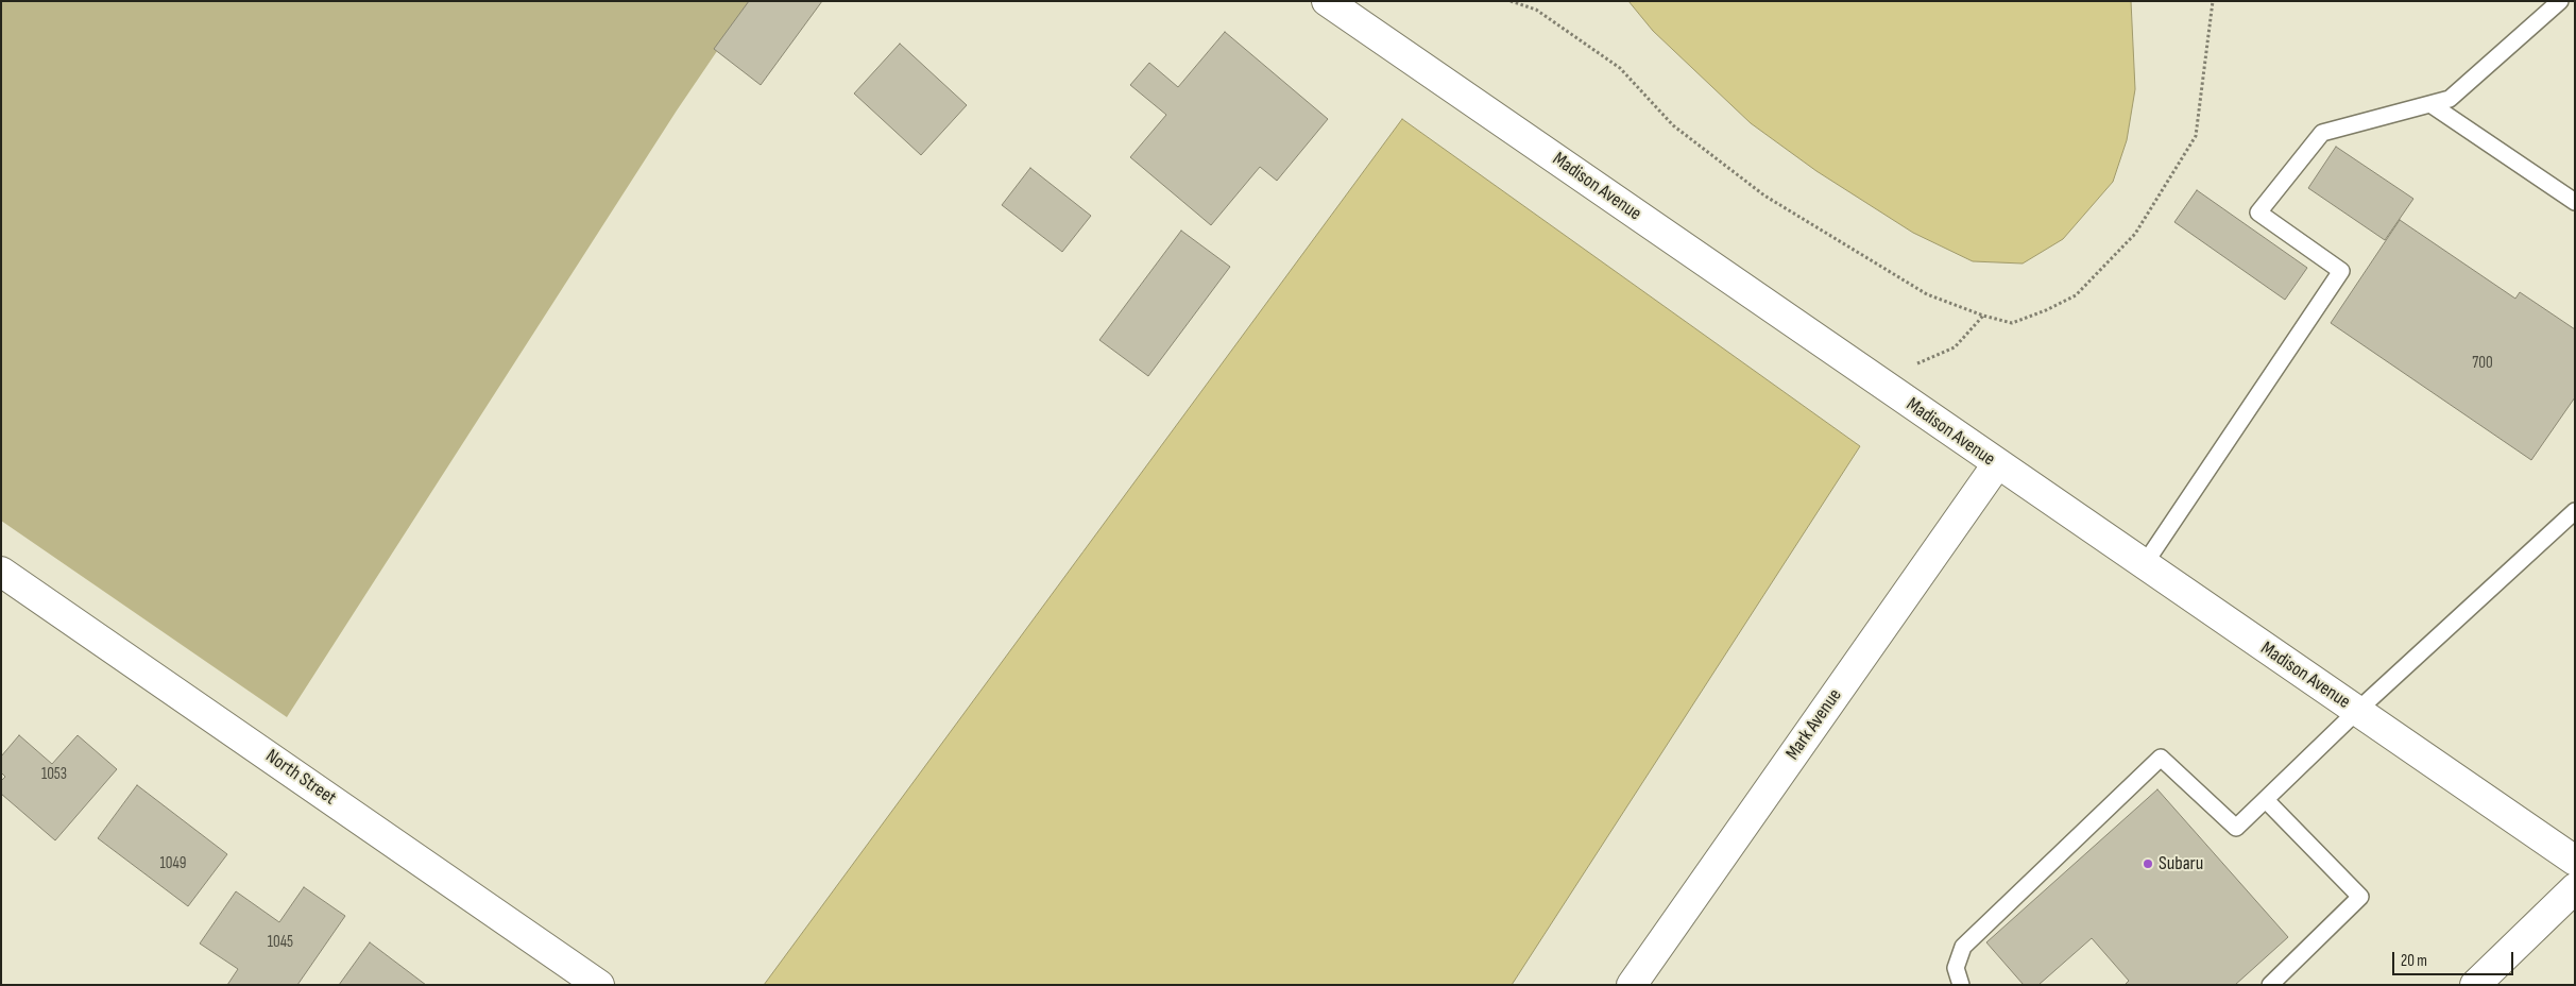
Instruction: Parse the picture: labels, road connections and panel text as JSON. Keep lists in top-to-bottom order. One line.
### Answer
{"streets":{"street":["Madison Avenue","Mark Avenue","North Street"]},"crossings":[["Madison Avenue","Mark Avenue"]],"places":["Subaru"],"house_numbers":["700","1053","1049","1045"],"scale_bar":"20 m"}
